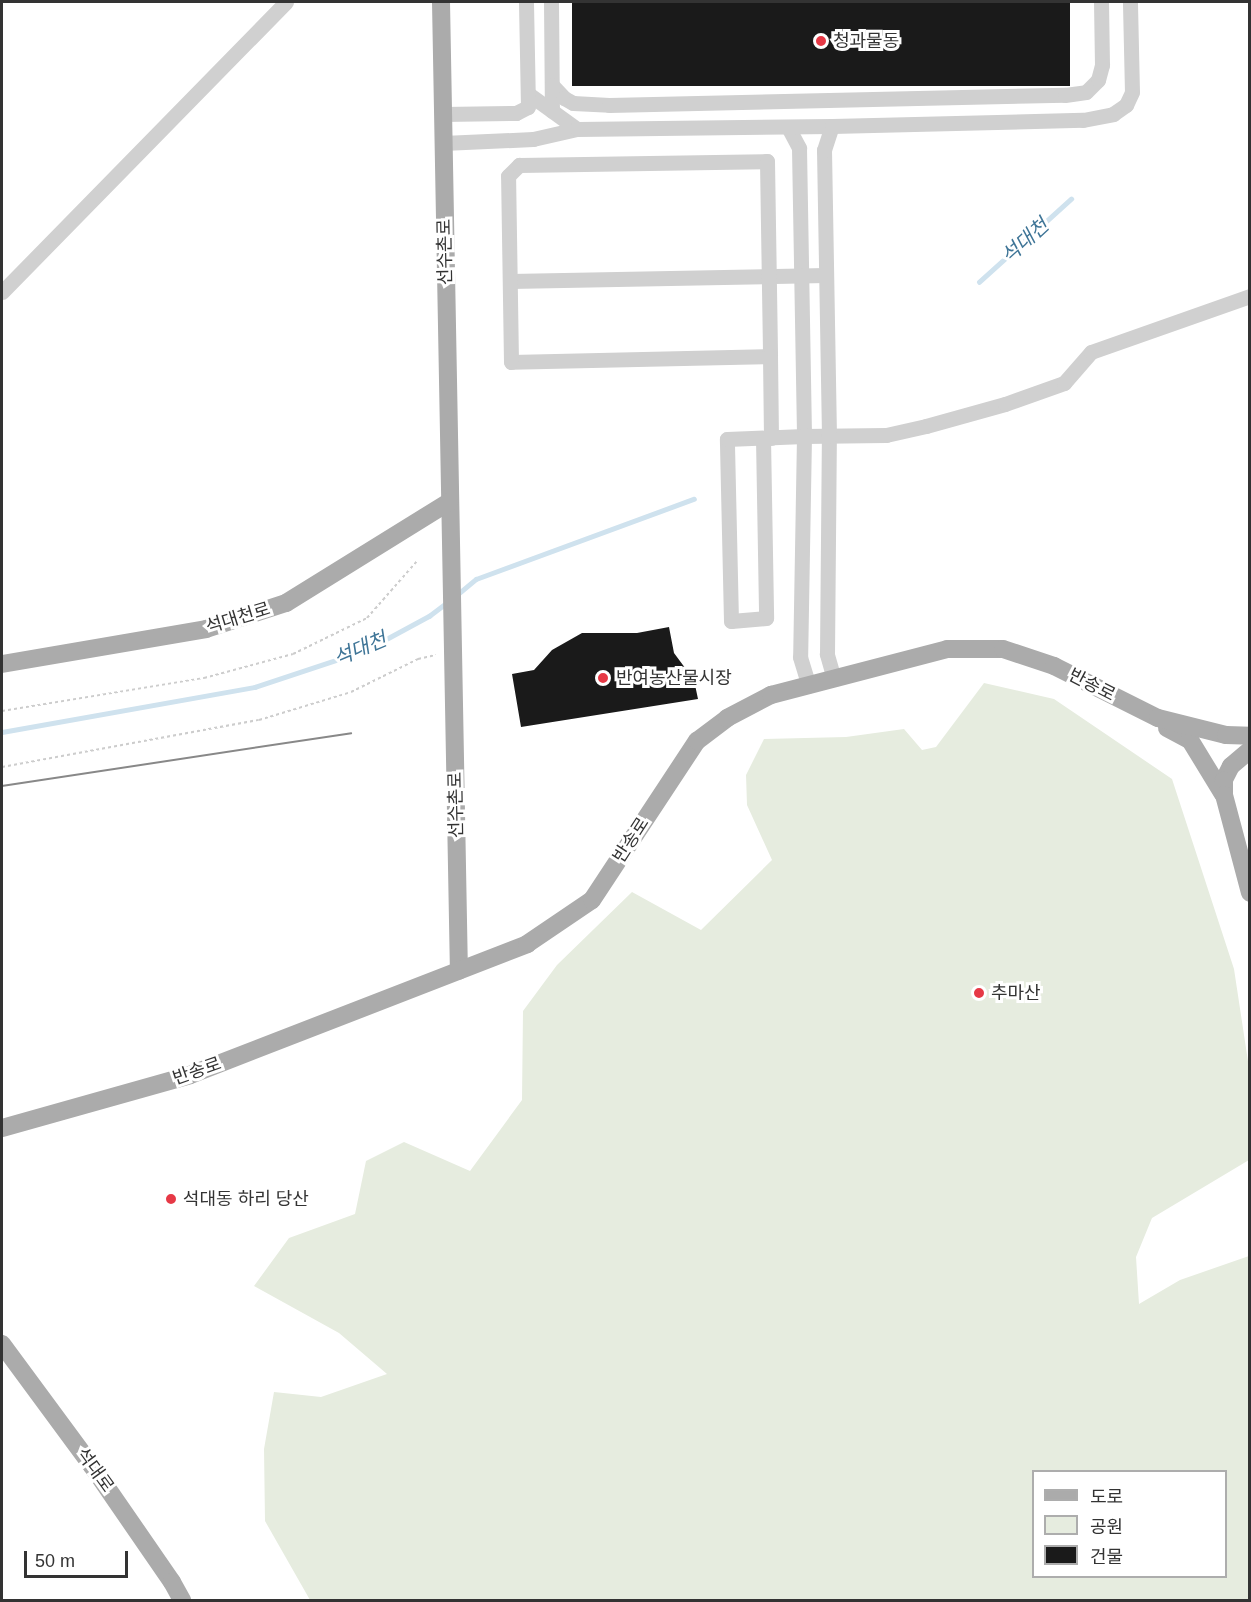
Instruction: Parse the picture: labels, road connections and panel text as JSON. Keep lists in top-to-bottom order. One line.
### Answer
{"streets":{"main road":["선수촌로","석대천로","반송로","석대로"]},"crossings":[["선수촌로","석대천로"],["선수촌로","반송로"]],"water":["석대천"],"places":["청과물동","반여농산물시장","추마산","석대동 하리 당산"],"legend":["도로","공원","건물"],"scale_bar":"50 m"}
